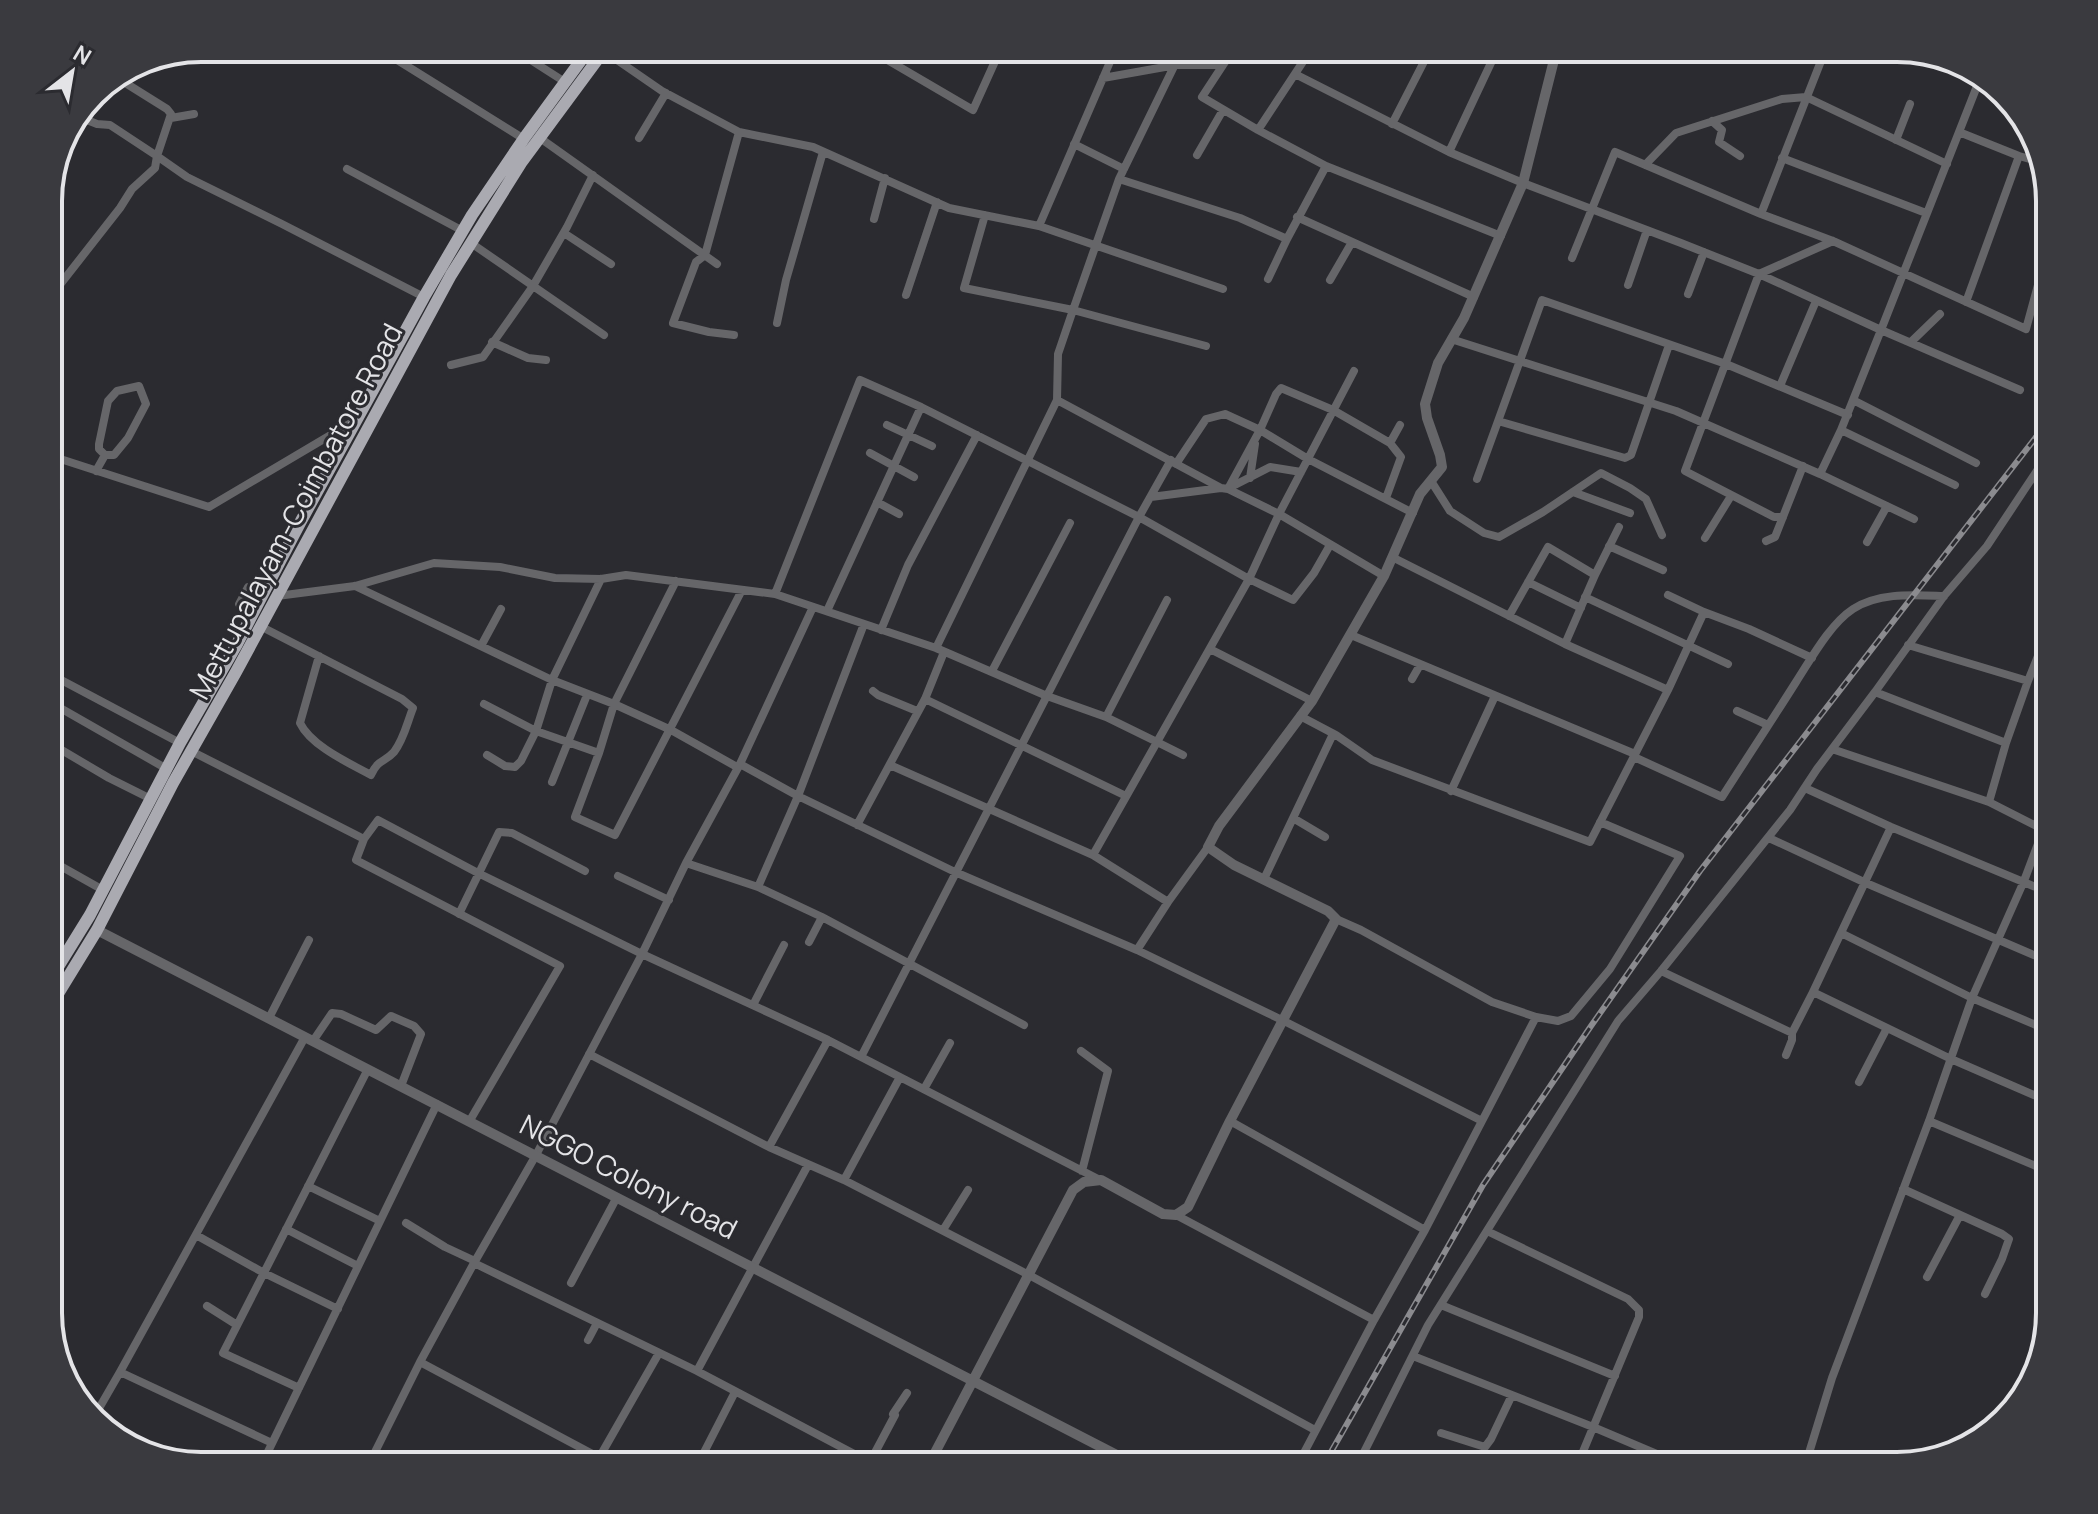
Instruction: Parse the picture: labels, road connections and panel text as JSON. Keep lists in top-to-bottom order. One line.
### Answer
{"streets":{"highway":["Mettupalayam-Coimbatore Road"],"street":["NGGO Colony road"]},"crossings":[["Mettupalayam-Coimbatore Road","NGGO Colony road"]],"north":"top right"}
